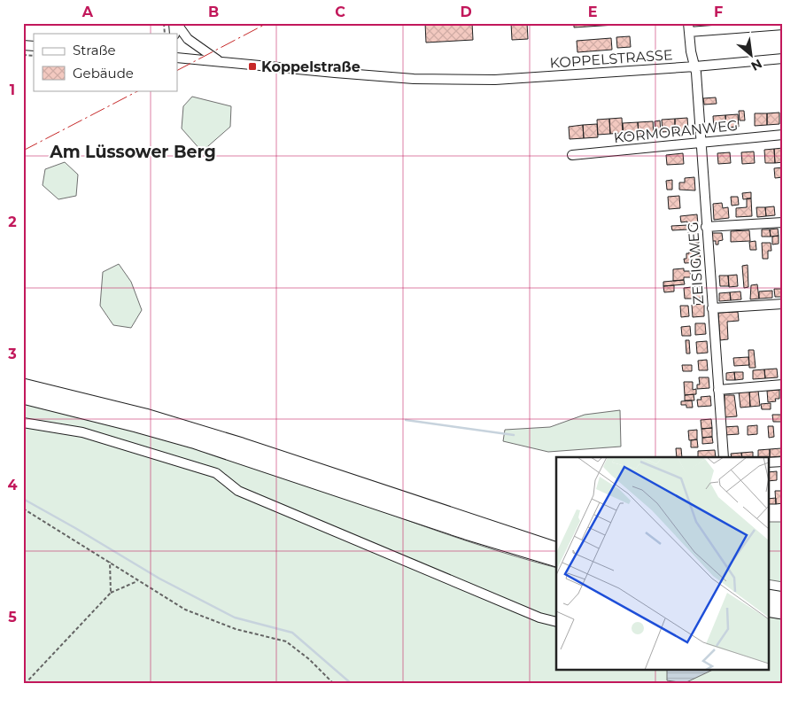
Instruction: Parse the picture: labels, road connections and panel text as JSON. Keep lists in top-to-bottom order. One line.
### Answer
{"streets":{"street":["KOPPELSTRASSE","KORMORANWEG","ZEISIGWEG"]},"crossings":[["KOPPELSTRASSE","ZEISIGWEG"],["KORMORANWEG","ZEISIGWEG"]],"districts":["Am Lüssower Berg"],"places":{"transit":["Koppelstraße"]},"legend":["Straße","Gebäude"],"north":"bottom right","grid":{"columns":["A","B","C","D","E","F"],"rows":["1","2","3","4","5"]}}
